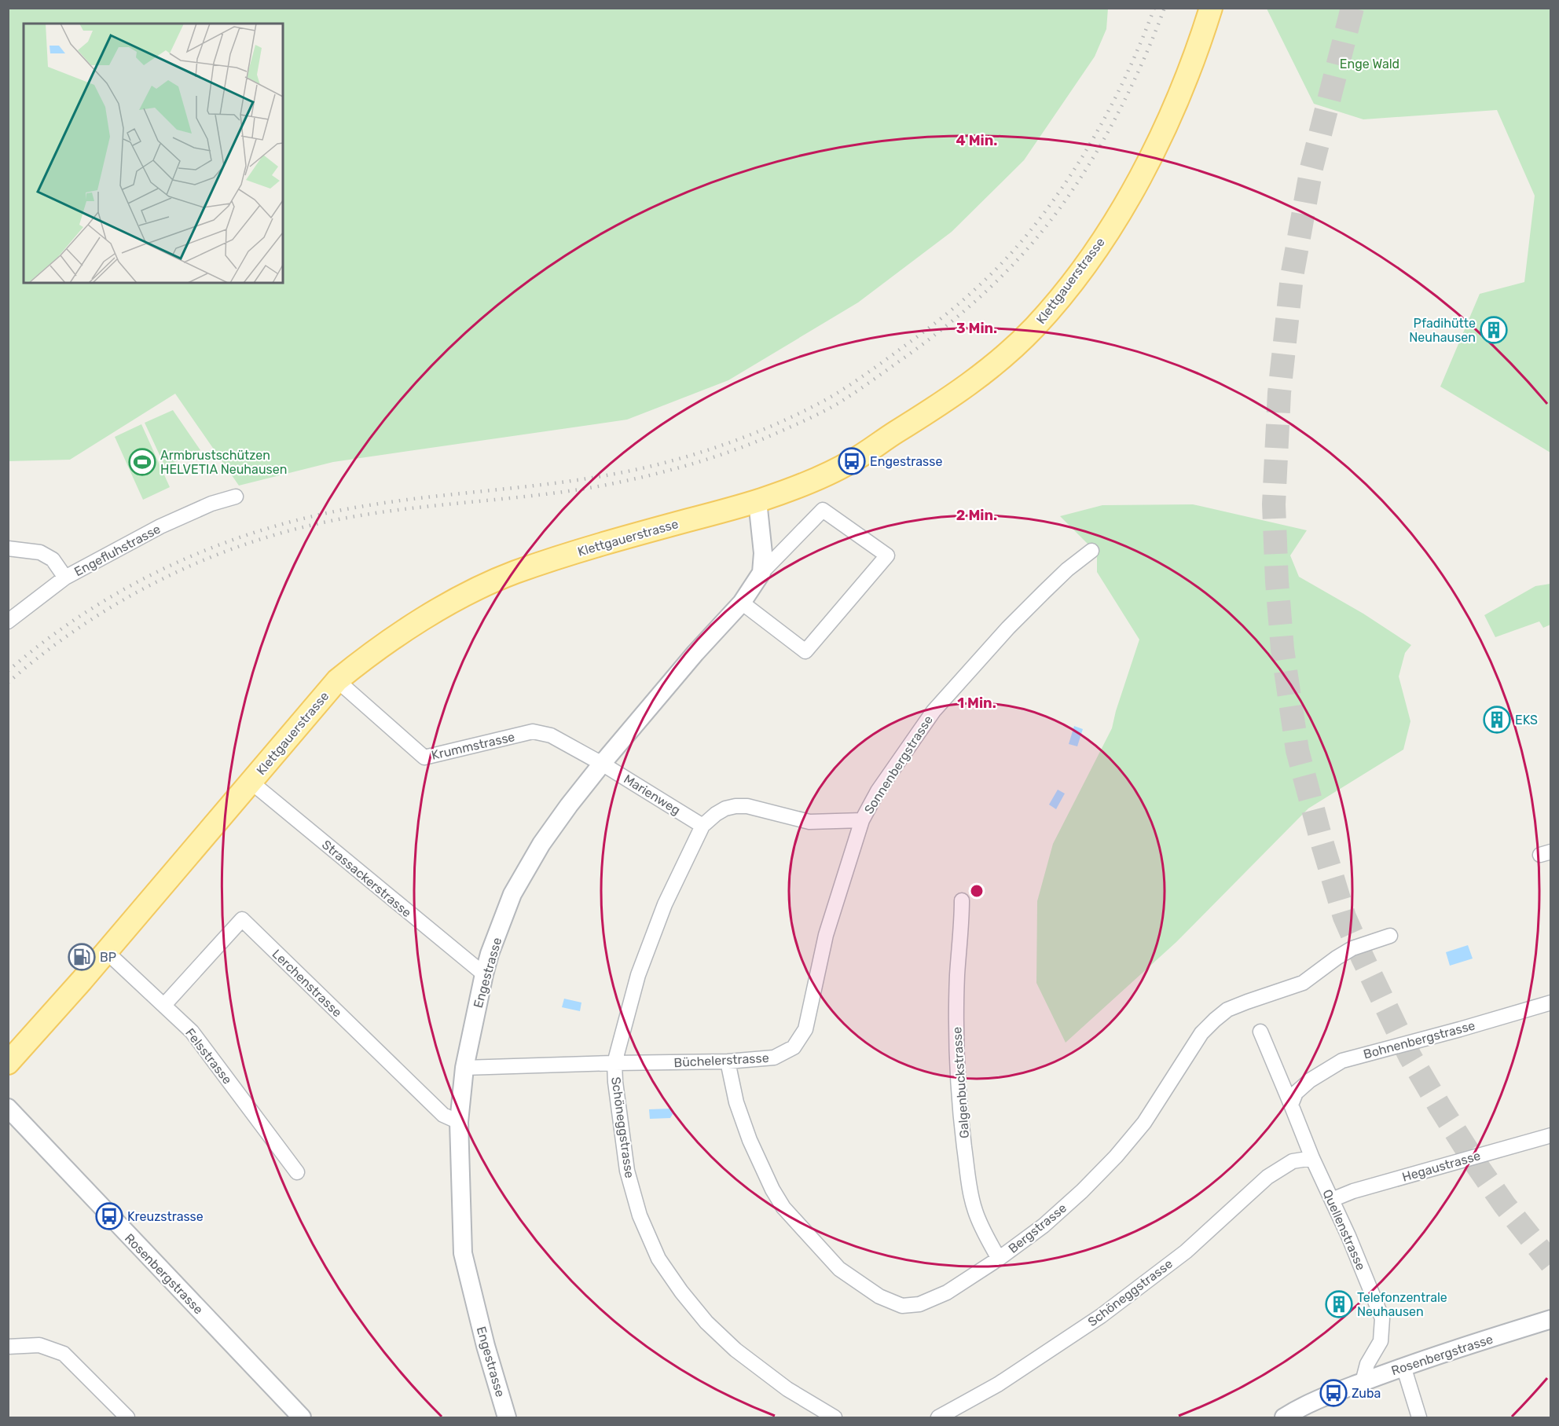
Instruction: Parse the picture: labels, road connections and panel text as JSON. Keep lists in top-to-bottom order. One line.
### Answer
{"streets":{"main road":["Klettgauerstrasse"],"street":["Engefluhstrasse","Krummstrasse","Sonnenbergstrasse","Marienweg","Strassackerstrasse","Engestrasse","Lerchenstrasse","Bohnenbergstrasse","Felsstrasse","Büchelerstrasse","Galgenbuckstrasse","Schöneggstrasse","Hegaustrasse","Bergstrasse","Quellenstrasse","Rosenbergstrasse"]},"crossings":[["Klettgauerstrasse","Krummstrasse"],["Klettgauerstrasse","Strassackerstrasse"],["Klettgauerstrasse","Felsstrasse"],["Krummstrasse","Marienweg"],["Krummstrasse","Engestrasse"],["Sonnenbergstrasse","Marienweg"],["Sonnenbergstrasse","Büchelerstrasse"],["Sonnenbergstrasse","Schöneggstrasse"],["Marienweg","Engestrasse"],["Strassackerstrasse","Engestrasse"],["Engestrasse","Lerchenstrasse"],["Engestrasse","Büchelerstrasse"],["Lerchenstrasse","Felsstrasse"],["Bohnenbergstrasse","Quellenstrasse"],["Büchelerstrasse","Schöneggstrasse"],["Büchelerstrasse","Bergstrasse"],["Galgenbuckstrasse","Bergstrasse"],["Schöneggstrasse","Quellenstrasse"],["Hegaustrasse","Quellenstrasse"],["Quellenstrasse","Rosenbergstrasse"]],"parks":["Enge Wald"],"places":{"building":["Pfadihütte Neuhausen","EKS","Telefonzentrale Neuhausen"],"bus stop":["Engestrasse","Kreuzstrasse","Zuba"],"sports":["Armbrustschützen HELVETIA Neuhausen"],"fuel station":["BP"]},"rings":["4 Min.","3 Min.","2 Min.","1 Min."]}
